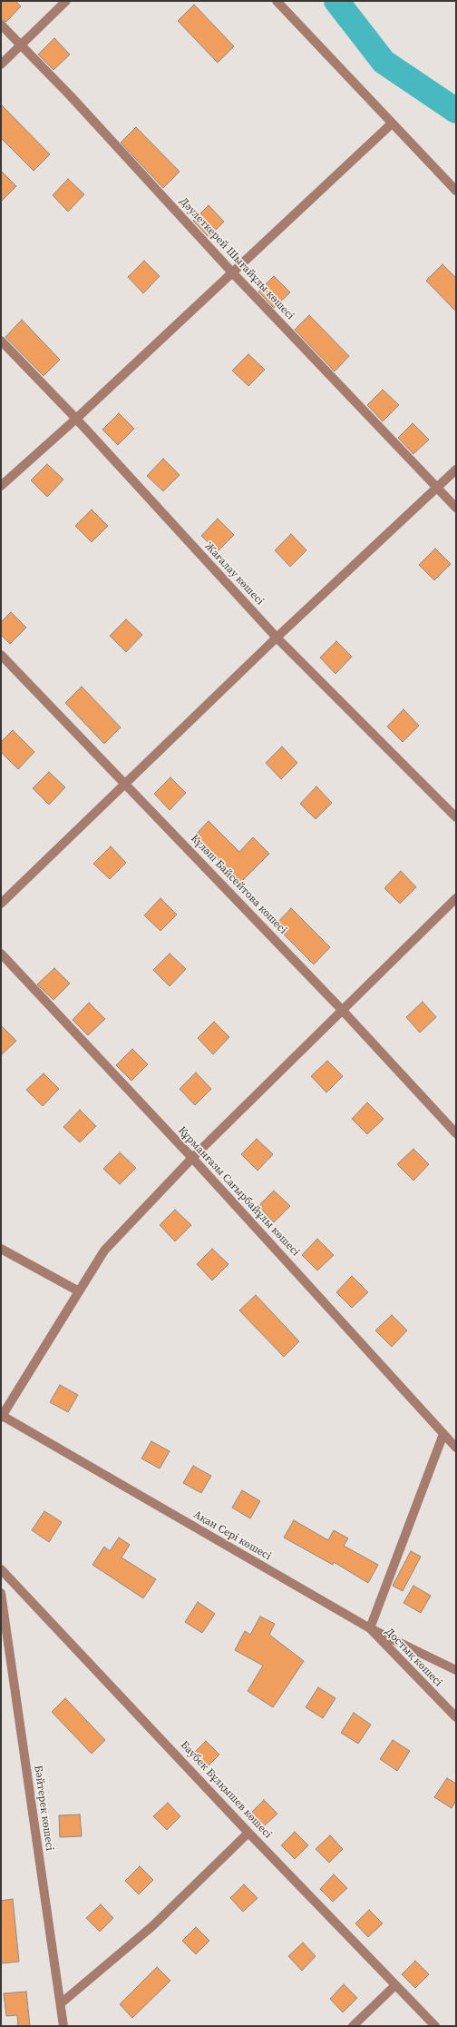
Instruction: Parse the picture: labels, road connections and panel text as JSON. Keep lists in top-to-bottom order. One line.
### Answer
{"streets":{"street":["Дәулеткерей Шығайұлы көшесі","Жағалау көшесі","Күләш Байсейтова көшесі","Құрманғазы Сағырбайұлы көшесі","Ақан Сері көшесі","Достық көшесі","Баубек Бұлқышев көшесі","Бәйтерек көшесі"]},"crossings":[["Ақан Сері көшесі","Достық көшесі"]]}
